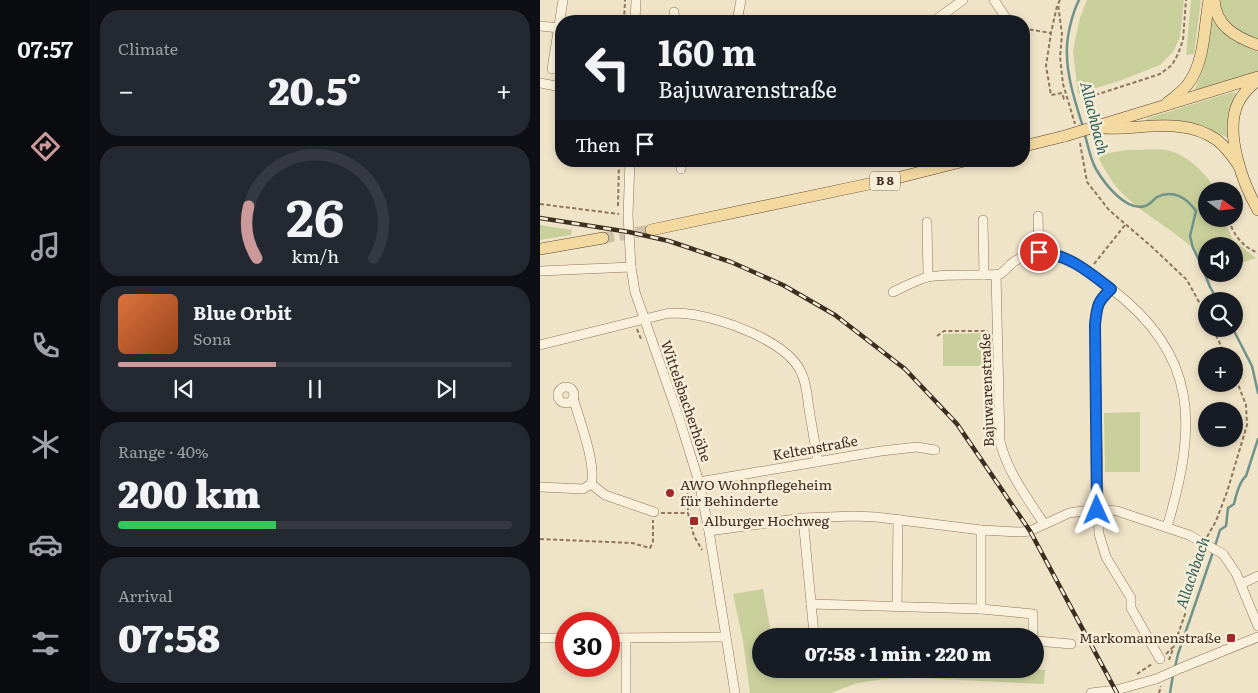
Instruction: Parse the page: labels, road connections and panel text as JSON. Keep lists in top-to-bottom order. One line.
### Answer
{"streets":{"main road":["B 8"],"street":["Bajuwarenstraße","Wittelsbacherhöhe","Keltenstraße"]},"crossings":[["Wittelsbacherhöhe","Keltenstraße"]],"water":["Allachbach"],"places":{"other":["AWO Wohnpflegeheim für Behinderte"],"transit":["Alburger Hochweg","Markomannenstraße"]},"north":"right","page":{"tabs":"07:57","tile":["Climate",["Range · 40%","200 km"],["Arrival","07:58"]],"turn":["160 m","Bajuwarenstraße"],"heat":["−","20.5°","+"],"then":"Then","map_buttons":["+","−"],"song":["Blue Orbit","Sona"],"limit":"30","trip":"07:58 · 1 min · 220 m","gauge":["26","km/h"]}}
